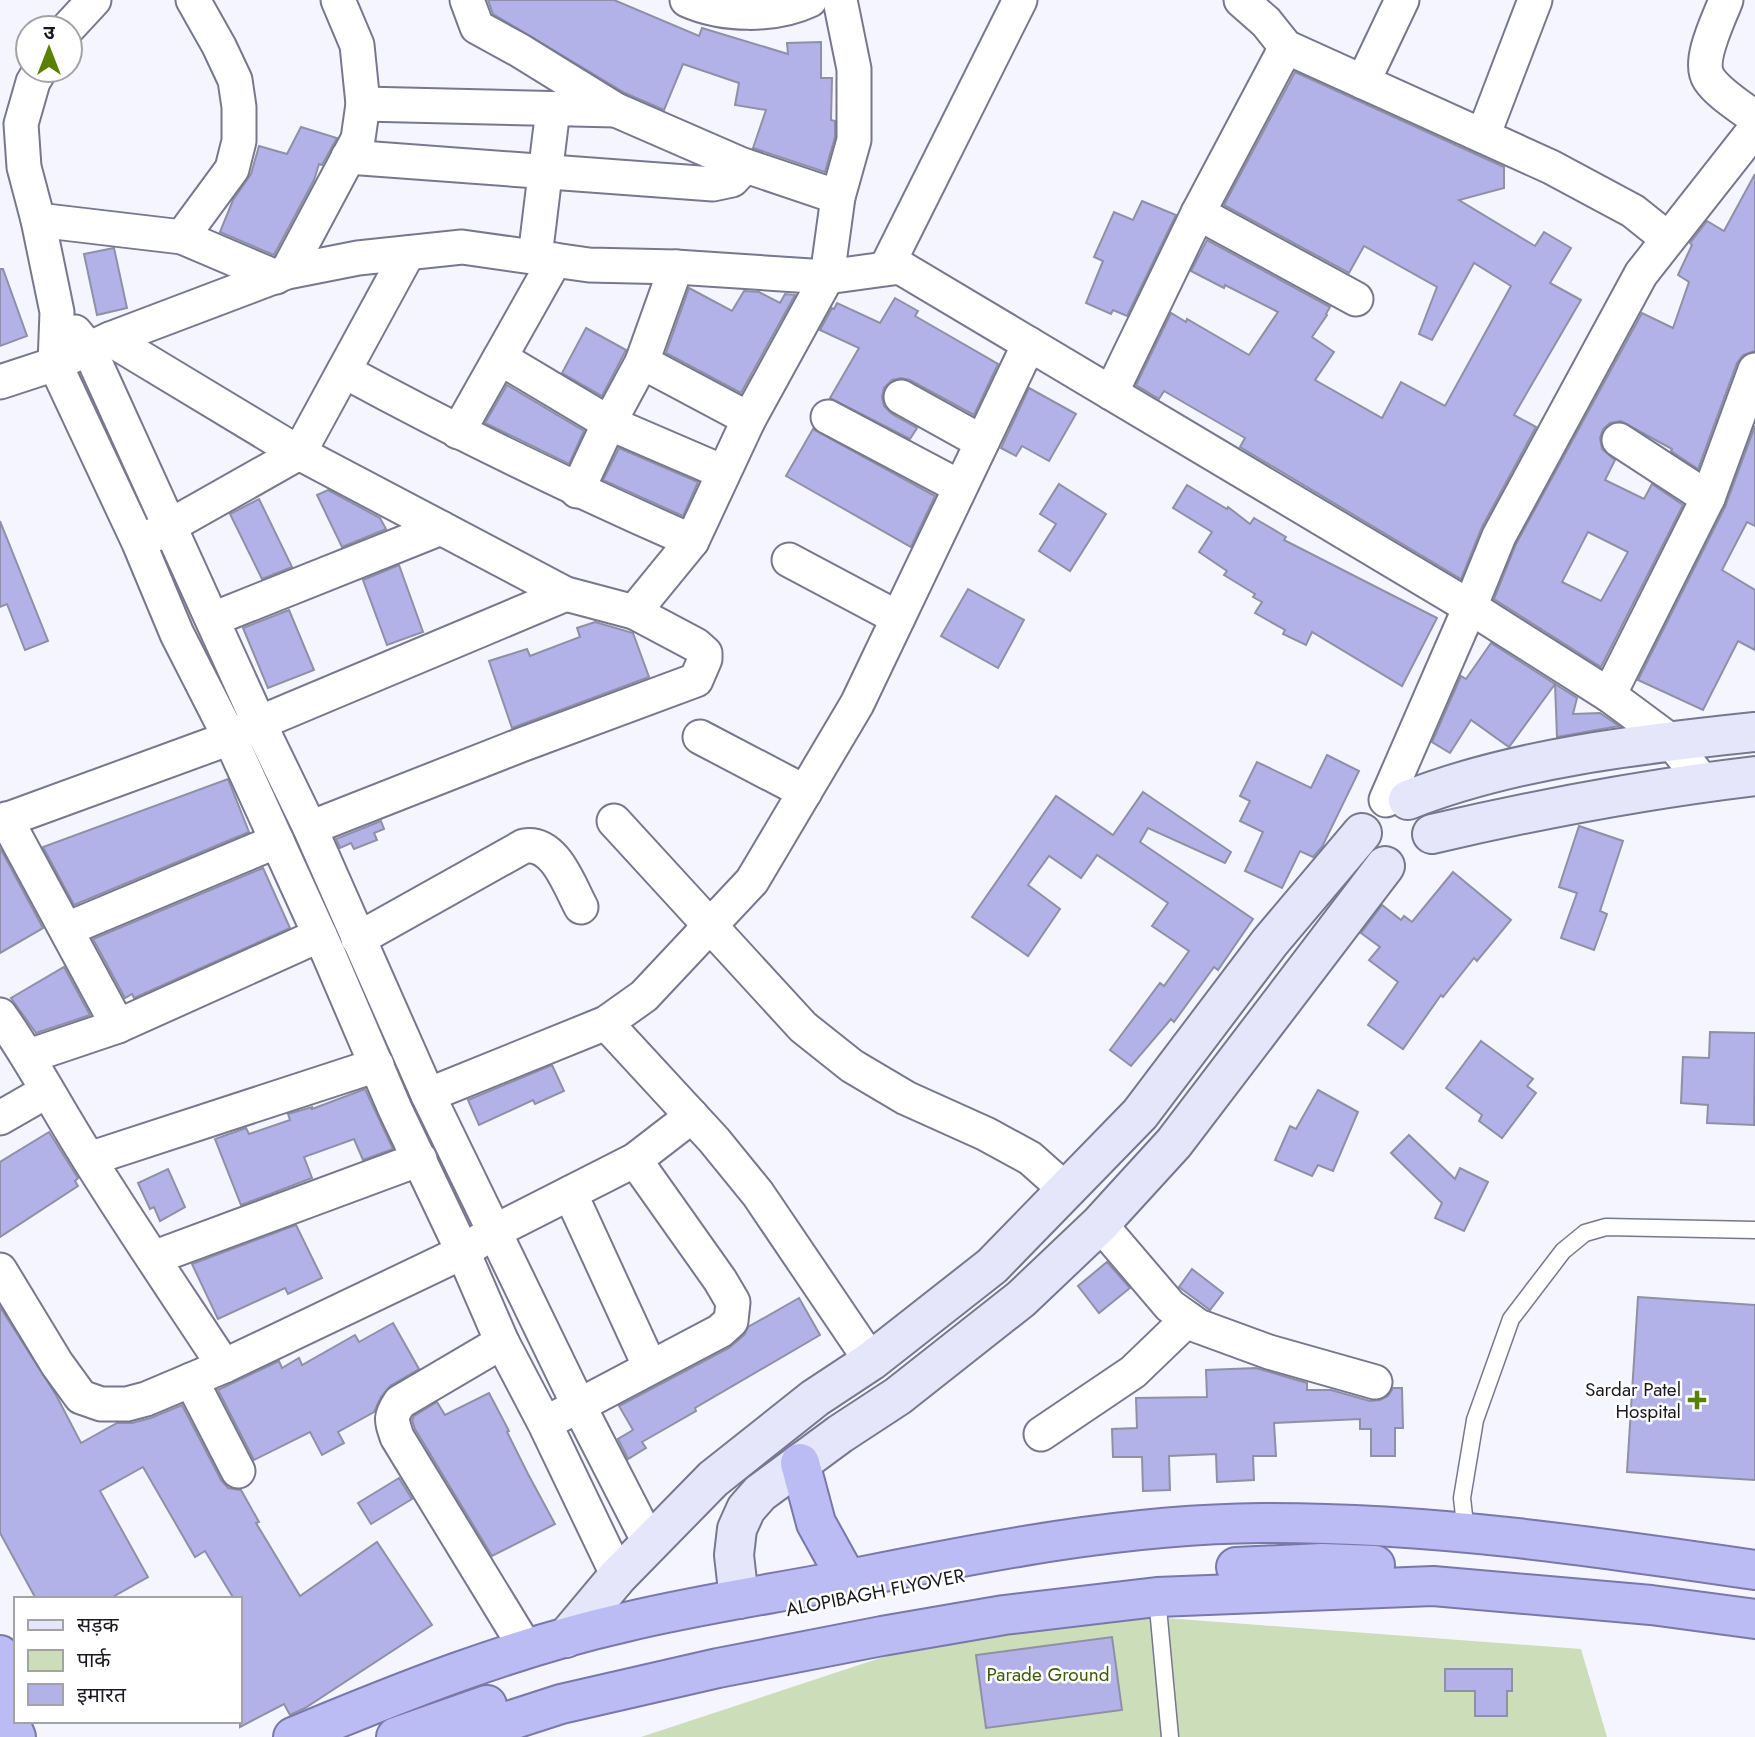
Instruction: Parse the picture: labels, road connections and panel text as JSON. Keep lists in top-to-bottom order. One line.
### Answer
{"streets":{"highway":["ALOPIBAGH FLYOVER"]},"parks":["Parade Ground"],"places":{"health":["Sardar Patel Hospital"]},"legend":["सड़क","पार्क","इमारत"],"north":"top"}
